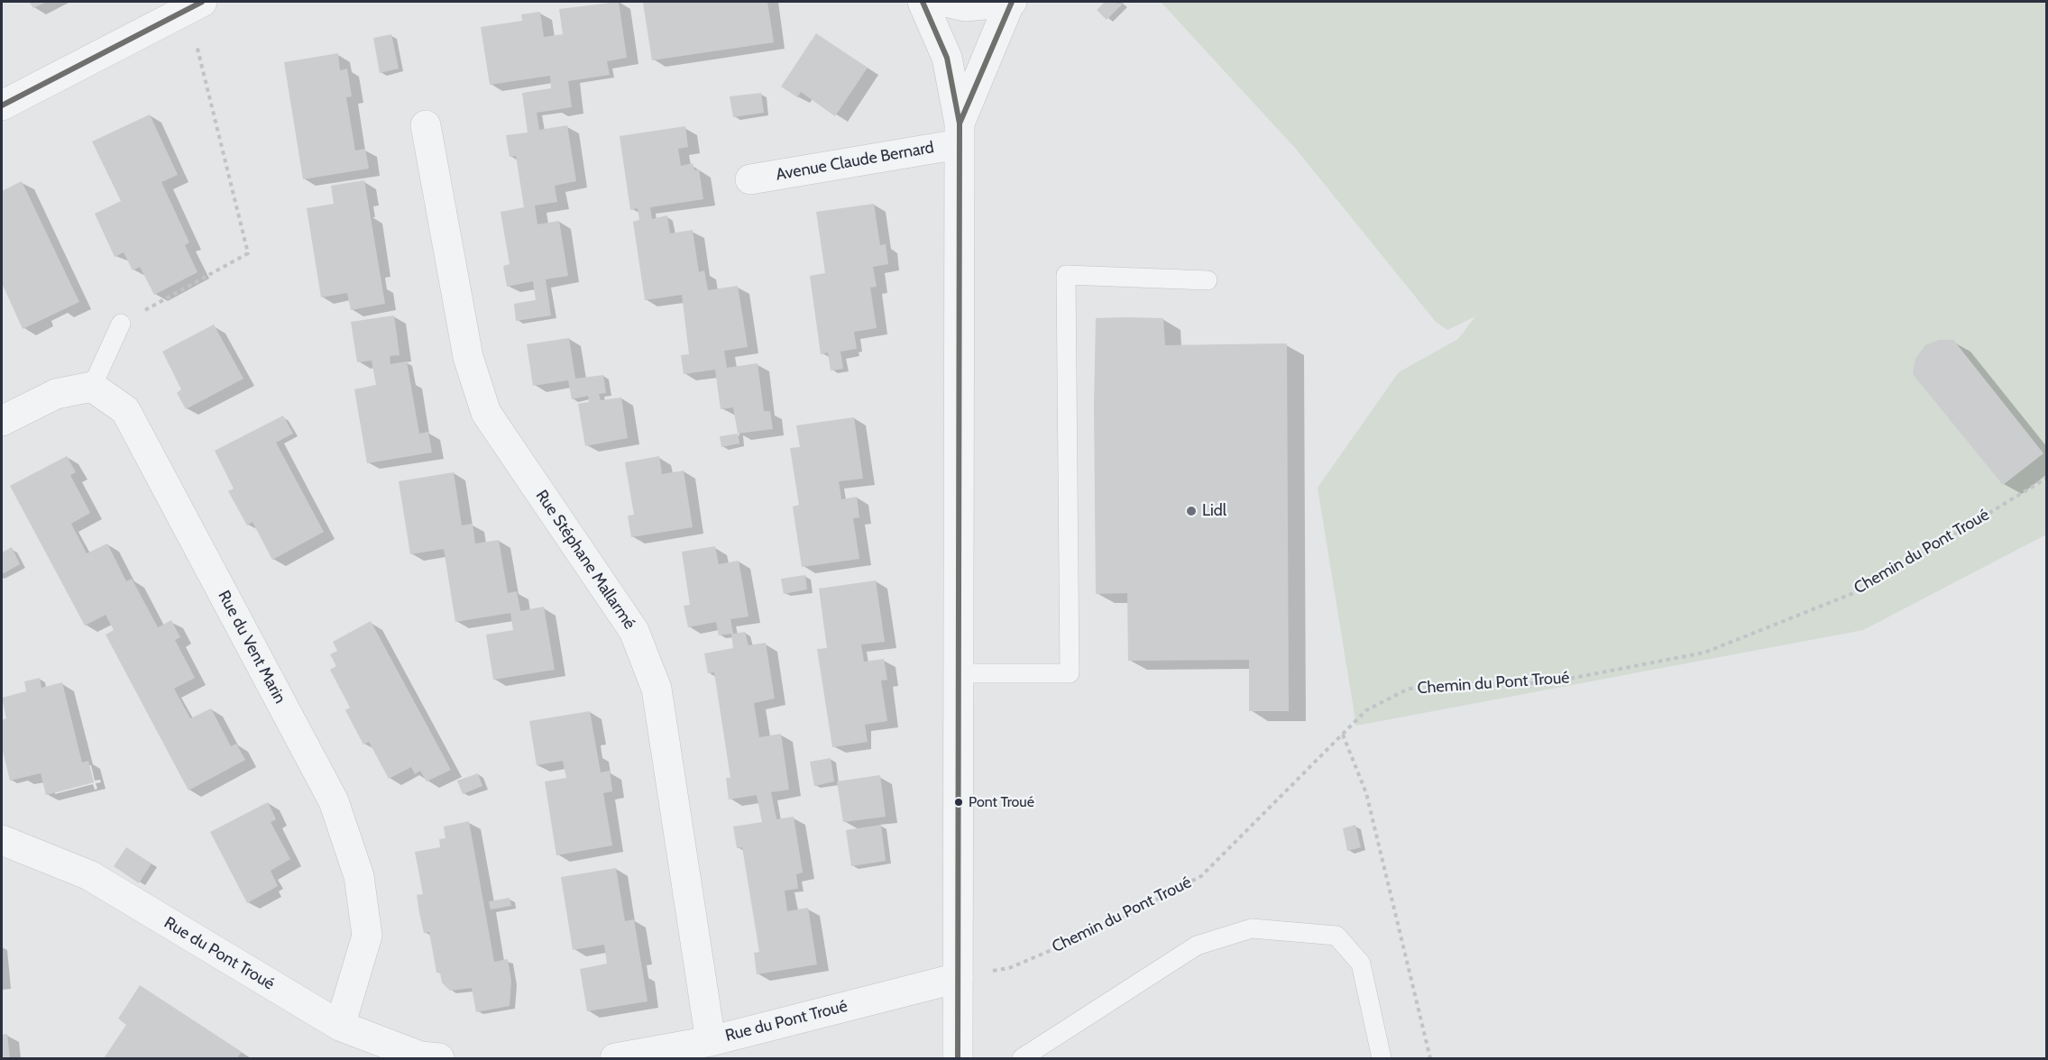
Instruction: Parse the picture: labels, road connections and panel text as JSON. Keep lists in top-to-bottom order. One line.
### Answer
{"streets":{"street":["Avenue Claude Bernard","Rue Stéphane Mallarmé","Rue du Vent Marin","Rue du Pont Troué"],"path":["Chemin du Pont Troué"]},"crossings":[["Avenue Claude Bernard","Chemin du Pont Troué"],["Avenue Claude Bernard","Rue du Pont Troué"],["Chemin du Pont Troué","Rue du Pont Troué"],["Rue Stéphane Mallarmé","Rue du Pont Troué"],["Rue du Vent Marin","Rue du Pont Troué"]],"places":["Lidl","Pont Troué"]}
